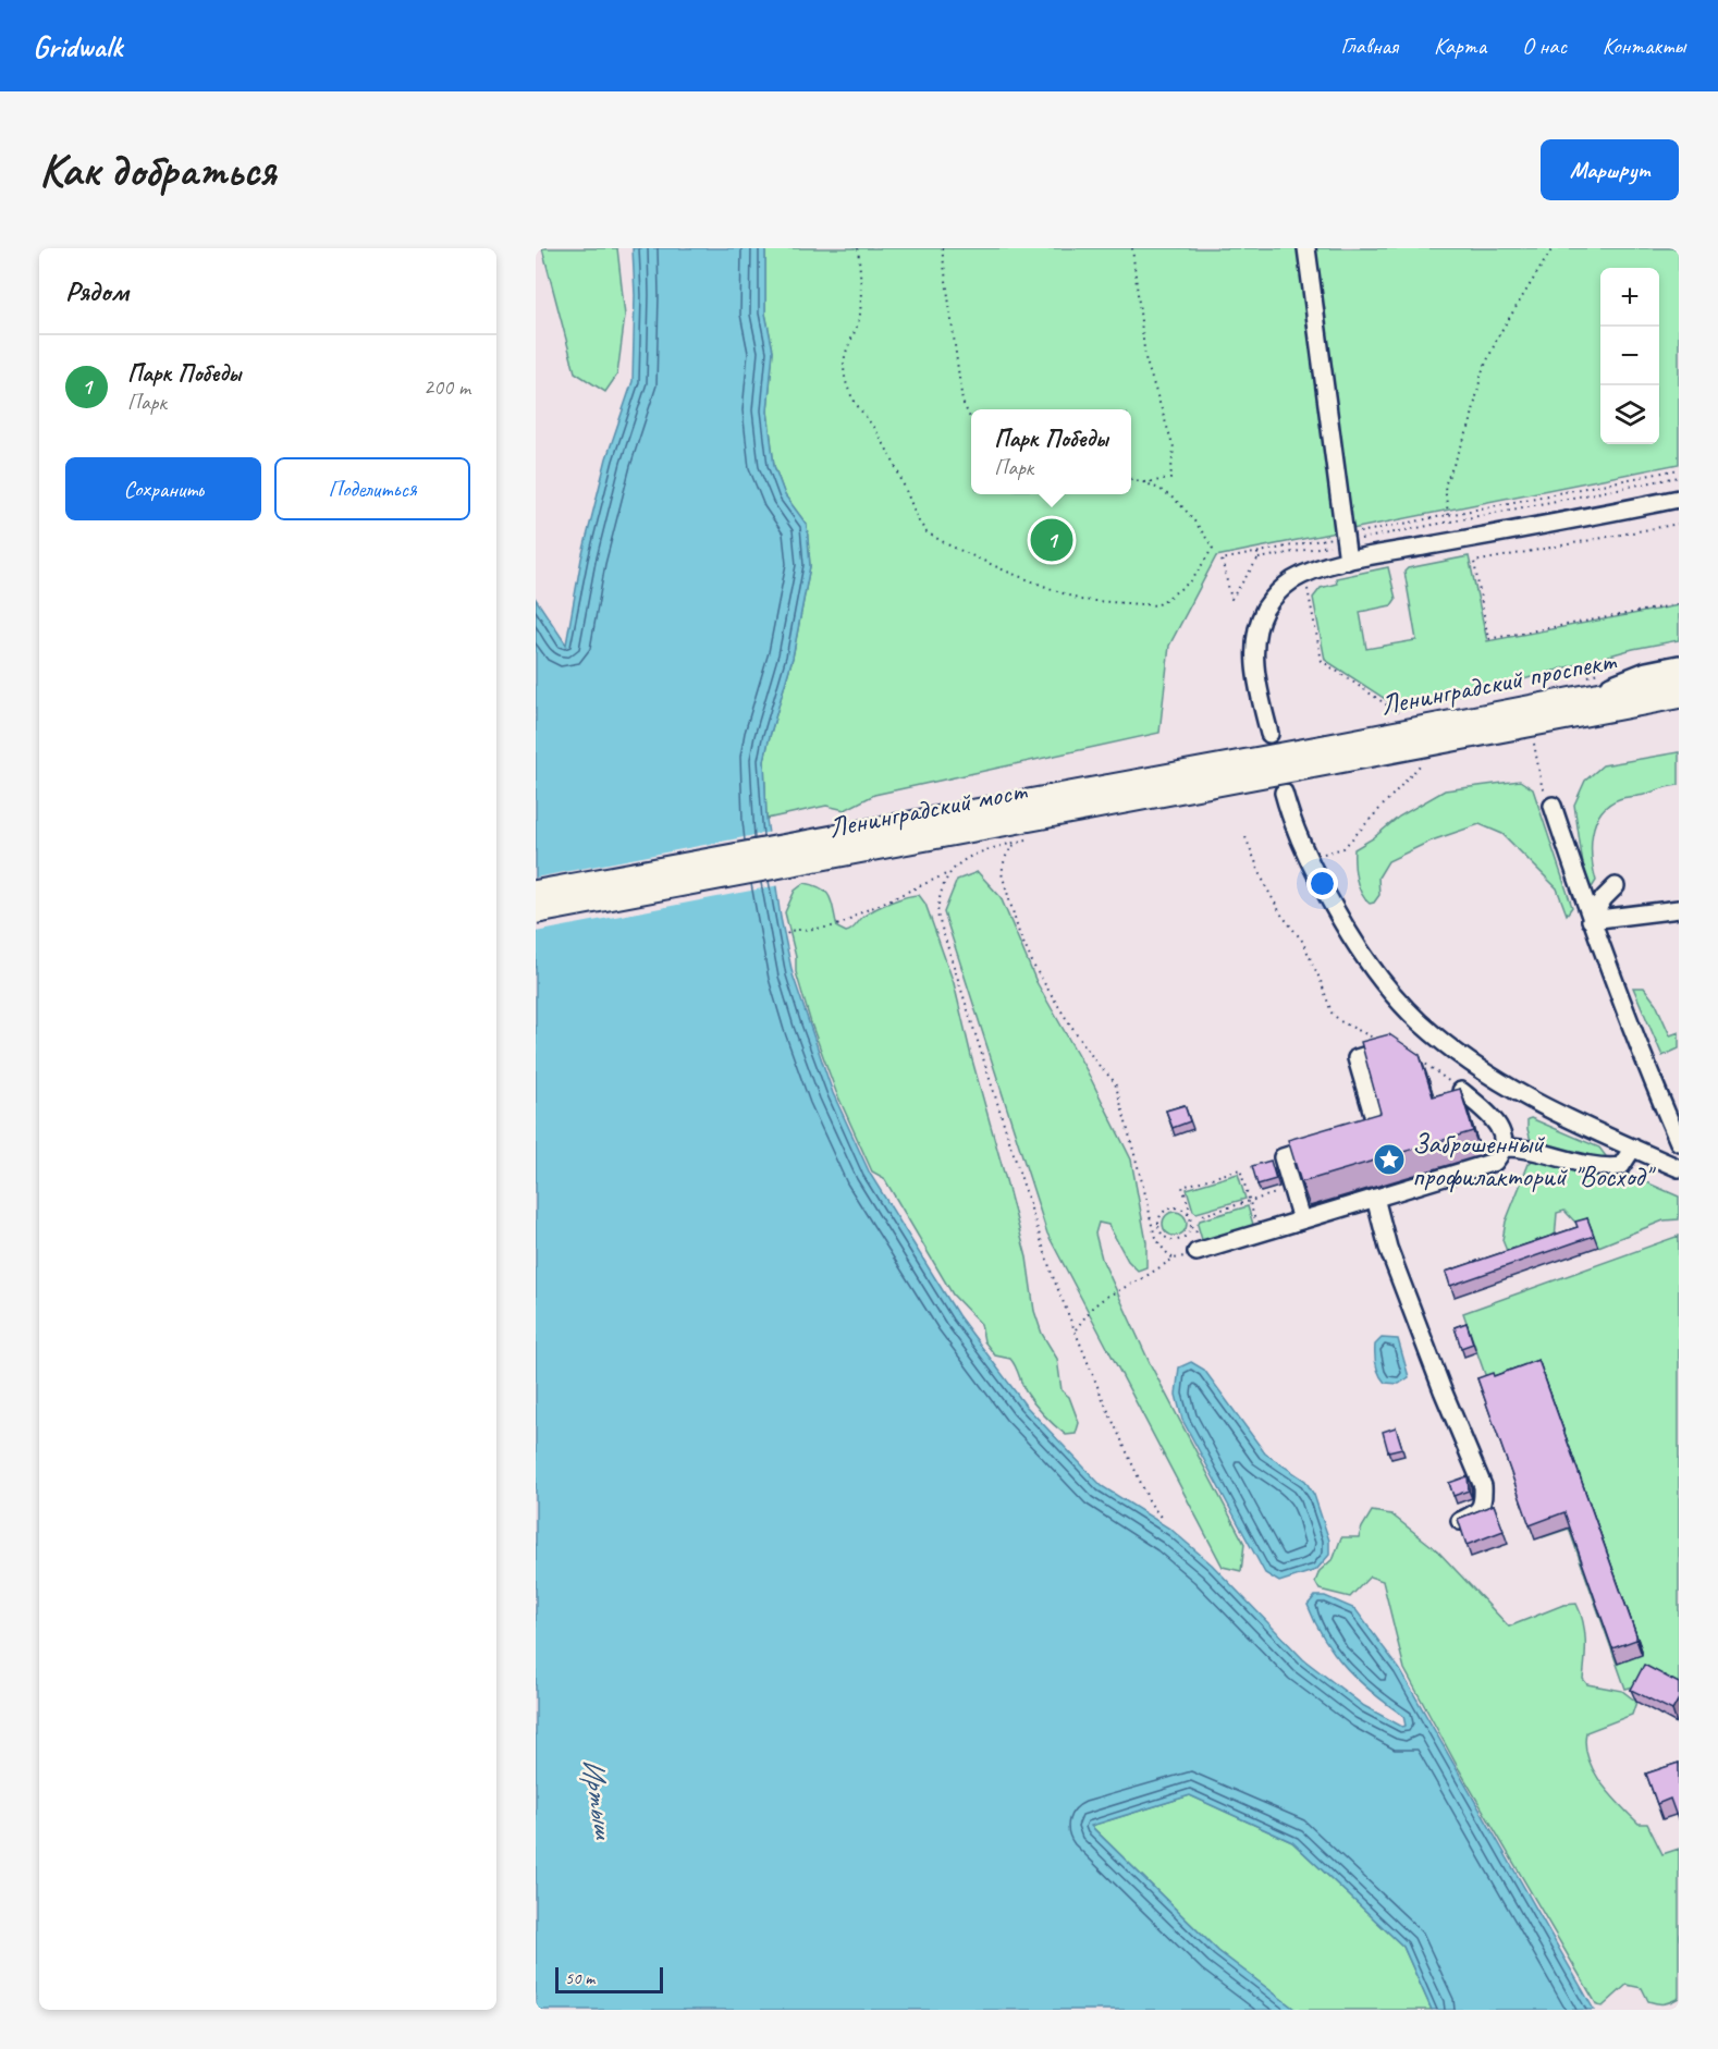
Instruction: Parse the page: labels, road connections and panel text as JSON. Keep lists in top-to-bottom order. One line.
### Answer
{"streets":{"main road":["Ленинградский проспект","Ленинградский мост"]},"crossings":[["Ленинградский проспект","Ленинградский мост"]],"water":["Иртыш"],"places":{"place":["Заброшенный профилакторий \"Восход\""]},"scale_bar":"50 m","page":{"header":"Gridwalk","nav":["Главная","Карта","О нас","Контакты"],"buttons":["Маршрут",["Сохранить","Поделиться"]],"title":"Как добраться","heading":"Рядом","map_buttons":["+","−"],"list":[{"mark":"1","name":"Парк Победы","note":"Парк","value":"200 m"}],"popup":["Парк Победы","Парк"],"pins":"1","scale":"50 m"}}
